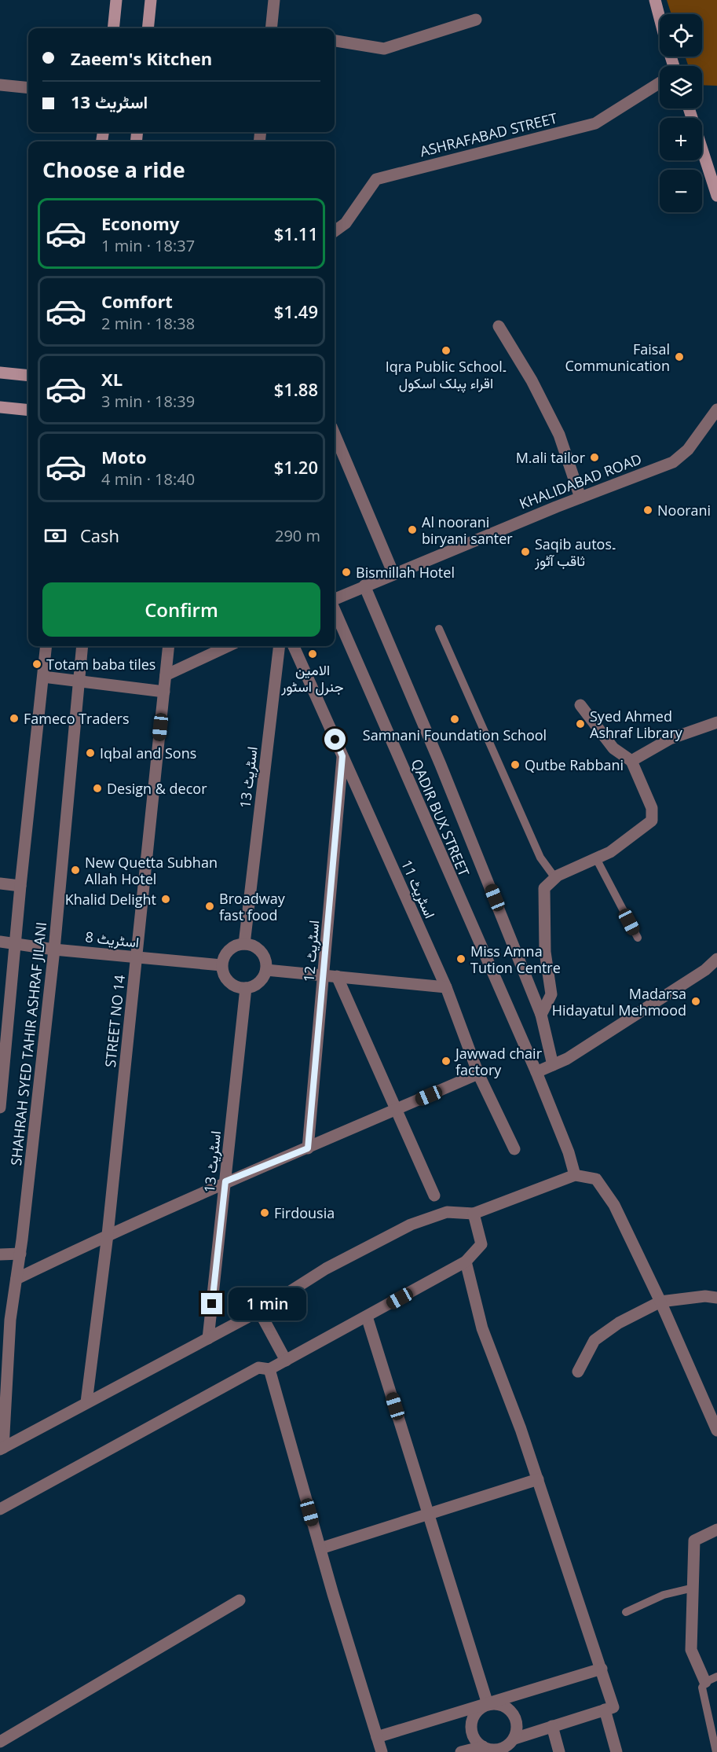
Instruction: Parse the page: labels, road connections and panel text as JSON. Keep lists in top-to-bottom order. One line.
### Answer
{"streets":{"street":["ASHRAFABAD STREET","KHALIDABAD ROAD","اسٹریٹ 13","QADIR BUX STREET","اسٹریٹ 11","اسٹریٹ 8","اسٹریٹ 12","STREET NO 14","SHAHRAH SYED TAHIR ASHRAF JILANI"]},"crossings":[["اسٹریٹ 13","اسٹریٹ 8"],["اسٹریٹ 11","اسٹریٹ 12"],["اسٹریٹ 8","STREET NO 14"],["اسٹریٹ 8","SHAHRAH SYED TAHIR ASHRAF JILANI"]],"places":["Iqra Public School۔ اقراء پبلک اسکول","Faisal Communication","M.ali tailor","Noorani","Al noorani biryani santer","Saqib autos۔ ثاقب آٹوز","Bismillah Hotel","الامین جنرل اسٹور","Totam baba tiles","Fameco Traders","Samnani Foundation School","Syed Ahmed Ashraf Library","Iqbal and Sons","Qutbe Rabbani","Design & decor","New Quetta Subhan Allah Hotel","Khalid Delight","Broadway fast food","Miss Amna Tution Centre","Madarsa Hidayatul Mehmood","Jawwad chair factory","Firdousia"],"page":{"map_buttons":["+","−"],"banner":["Zaeem's Kitchen","اسٹریٹ 13"],"heading":"Choose a ride","list":[{"name":"Economy","note":"1 min · 18:37","value":"$1.11"},{"name":"Comfort","note":"2 min · 18:38","value":"$1.49"},{"name":"XL","note":"3 min · 18:39","value":"$1.88"},{"name":"Moto","note":"4 min · 18:40","value":"$1.20"}],"pay":["Cash","290 m"],"buttons":"Confirm","bubble":"1 min"}}
